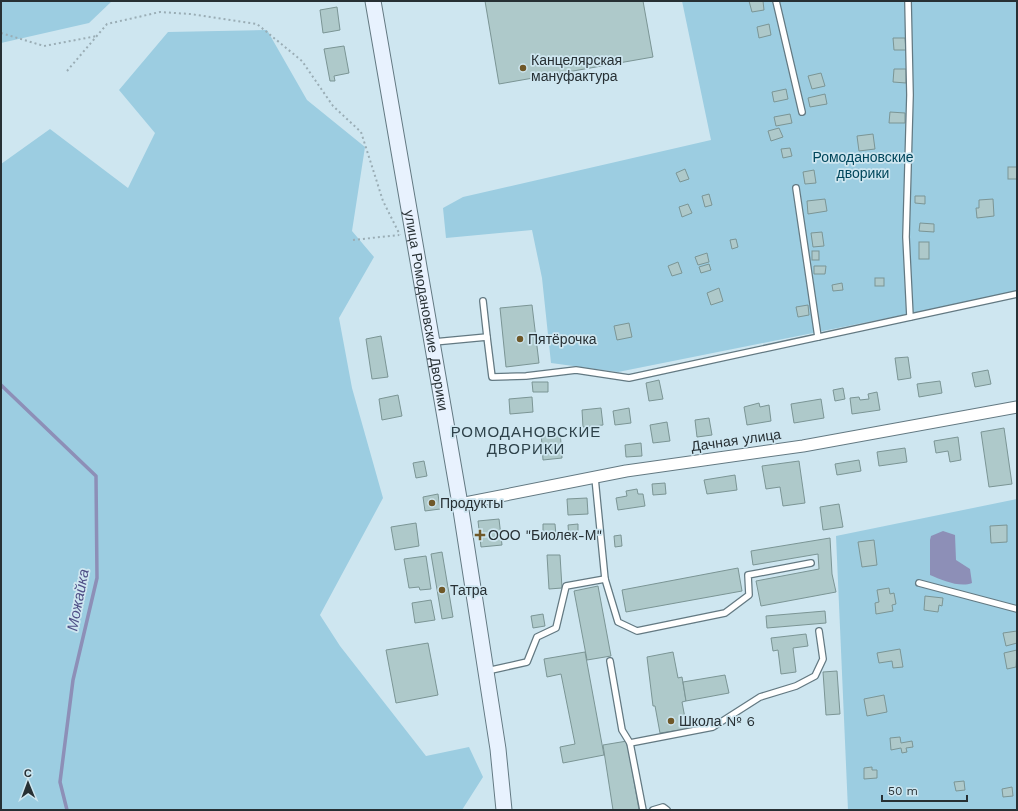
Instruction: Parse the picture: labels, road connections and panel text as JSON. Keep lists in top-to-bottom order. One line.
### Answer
{"streets":{"street":["улица Ромодановские Дворики","Дачная улица"]},"crossings":[["улица Ромодановские Дворики","Дачная улица"]],"districts":["РОМОДАНОВСКИЕ ДВОРИКИ"],"water":["Можайка"],"parks":["Ромодановские дворики"],"places":{"other":["Канцелярская мануфактура","Пятёрочка","Продукты","Татра","Школа № 6"],"health":["ООО \"Биолек-М\""]},"scale_bar":"50 m","north":"top"}
